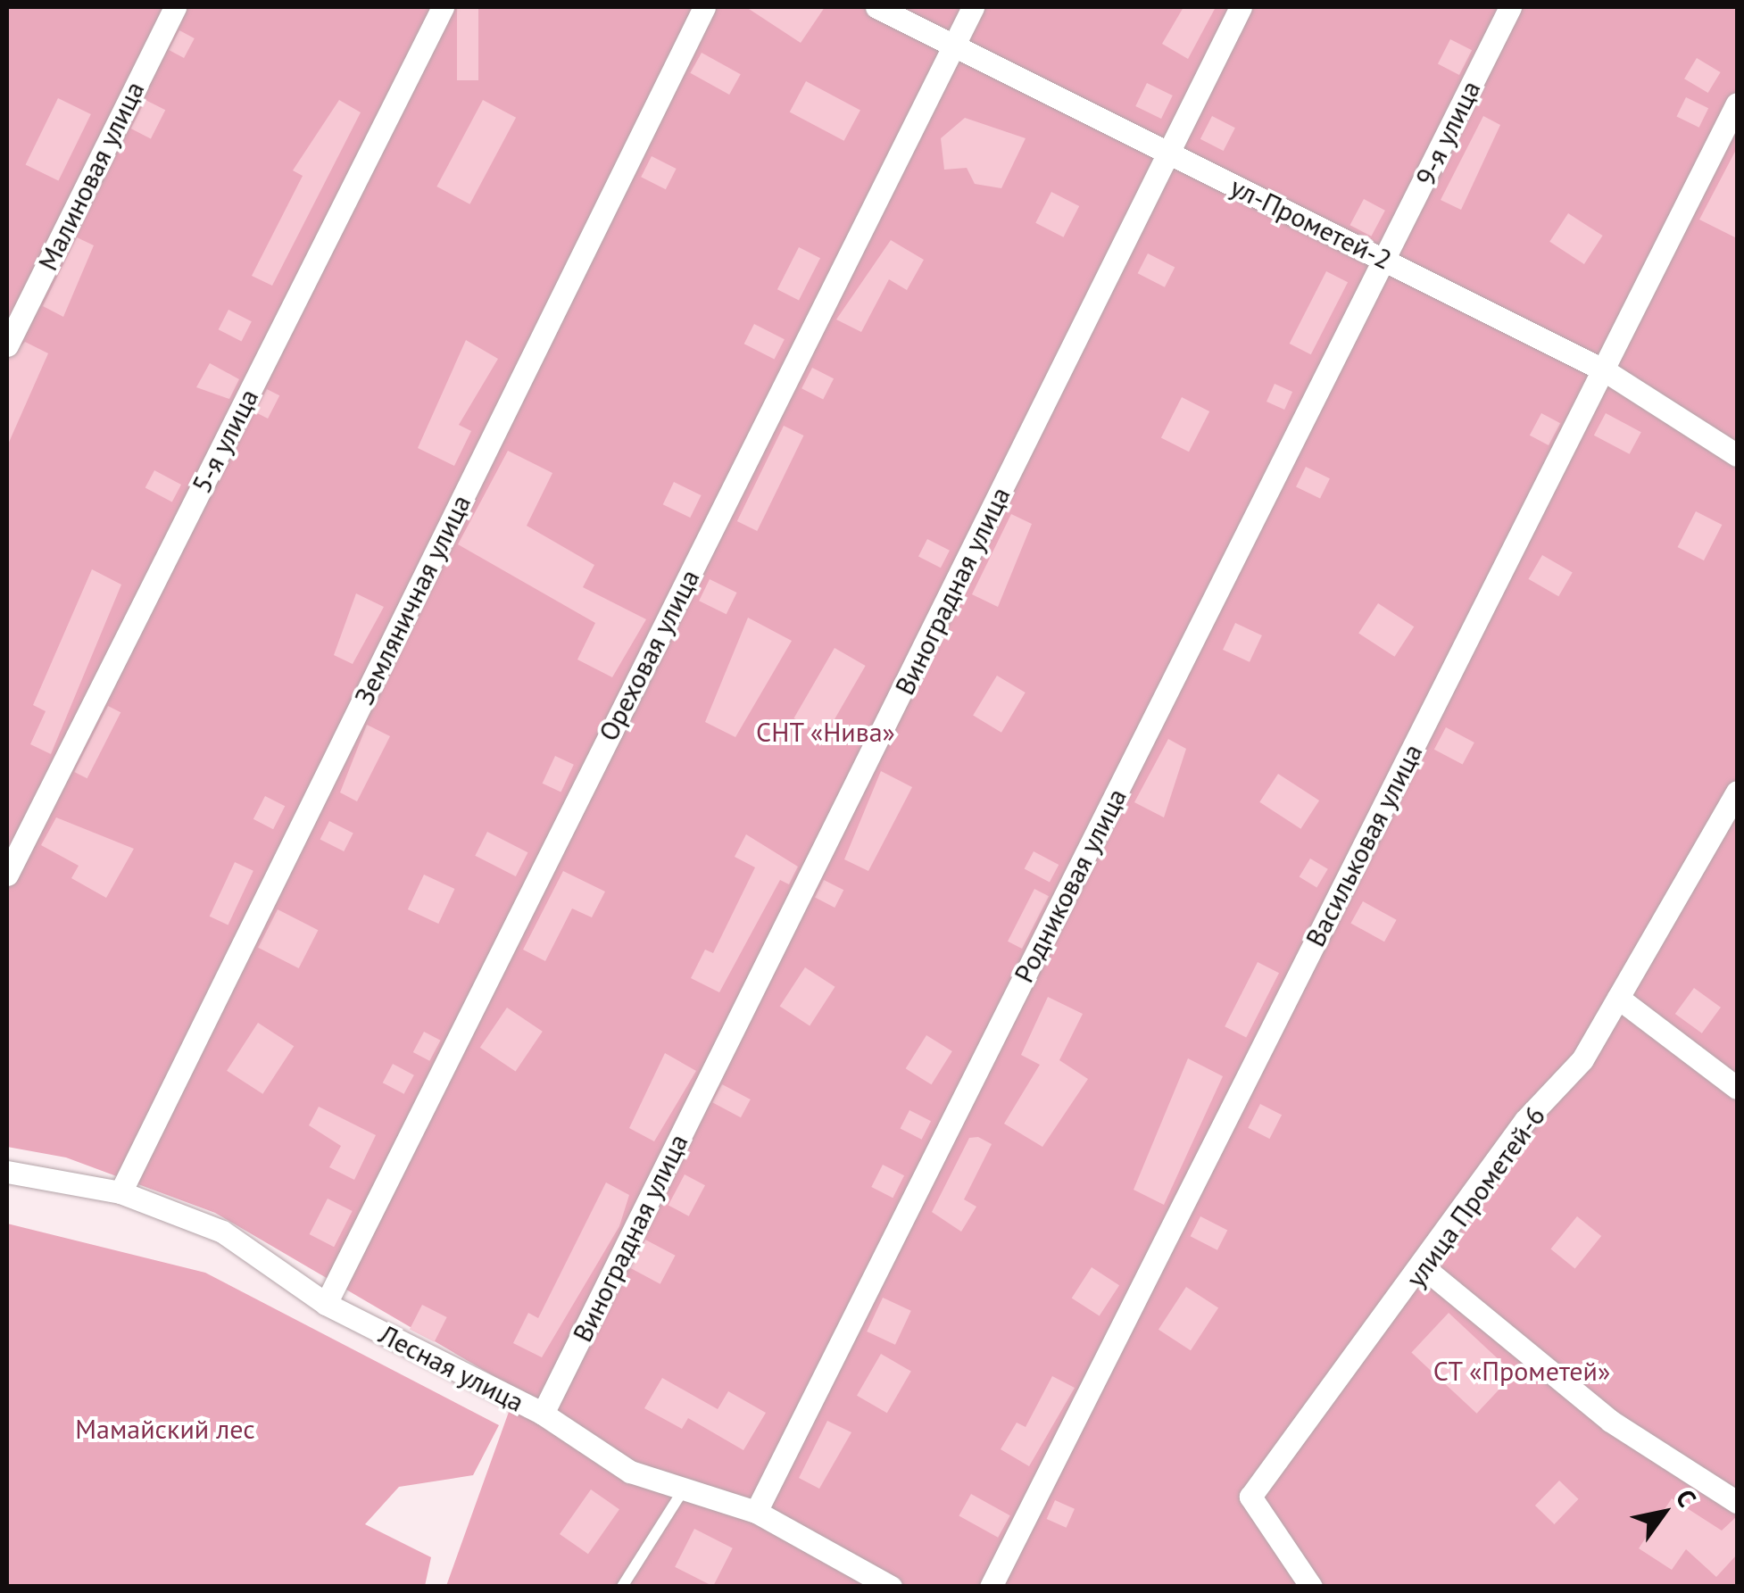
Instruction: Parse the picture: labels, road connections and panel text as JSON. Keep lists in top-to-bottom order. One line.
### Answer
{"streets":{"street":["9-я улица","Малиновая улица","ул-Прометей-2","5-я улица","Виноградная улица","Земляничная улица","Ореховая улица","Васильковая улица","Родниковая улица","улица Прометей-6","Лесная улица"]},"crossings":[["9-я улица","ул-Прометей-2"],["9-я улица","Родниковая улица"],["ул-Прометей-2","Виноградная улица"],["ул-Прометей-2","Ореховая улица"],["ул-Прометей-2","Васильковая улица"],["ул-Прометей-2","Родниковая улица"],["Виноградная улица","Лесная улица"],["Земляничная улица","Лесная улица"],["Ореховая улица","Лесная улица"],["Родниковая улица","Лесная улица"]],"parks":["СНТ «Нива»","СТ «Прометей»","Мамайский лес"],"north":"top right"}
